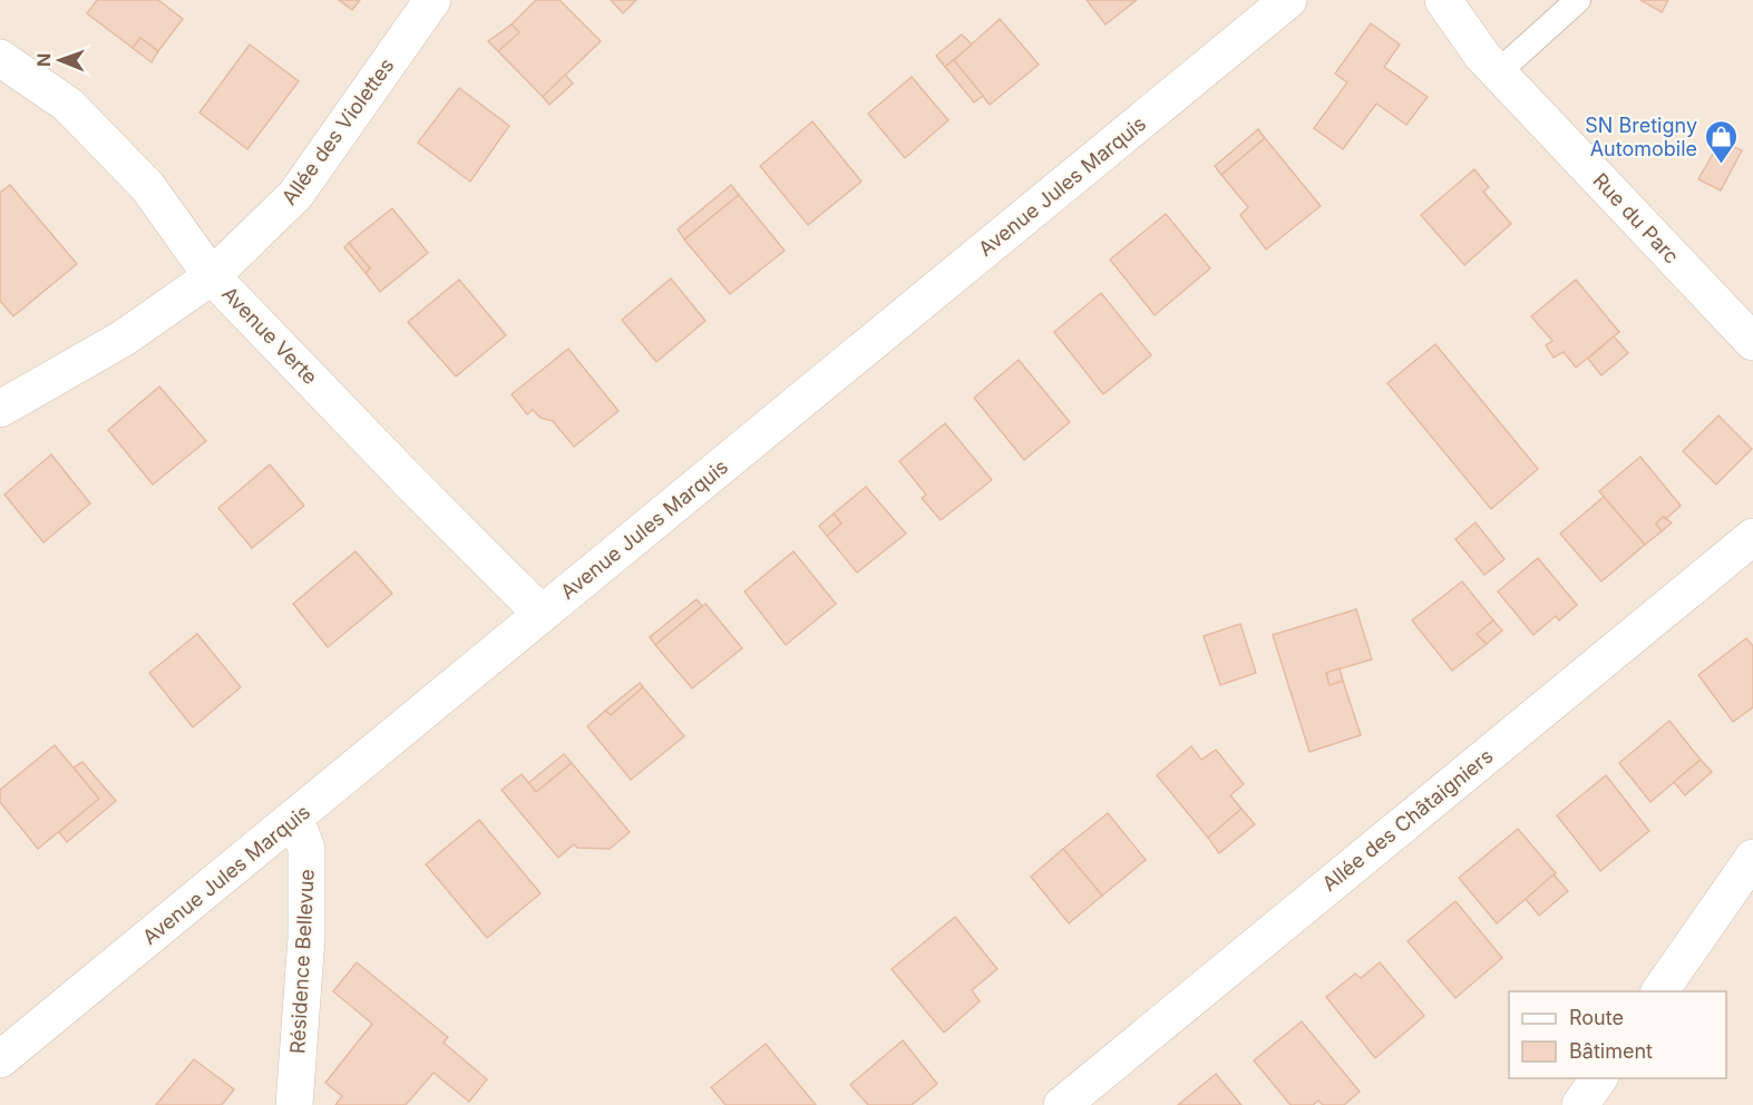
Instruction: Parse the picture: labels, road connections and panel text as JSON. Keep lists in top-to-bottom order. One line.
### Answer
{"streets":{"street":["Allée des Violettes","Avenue Jules Marquis","Rue du Parc","Avenue Verte","Allée des Châtaigniers","Résidence Bellevue"]},"crossings":[["Allée des Violettes","Avenue Verte"],["Avenue Jules Marquis","Avenue Verte"],["Avenue Jules Marquis","Résidence Bellevue"]],"places":{"shop":["SN Bretigny Automobile"]},"legend":["Route","Bâtiment"],"north":"left"}
